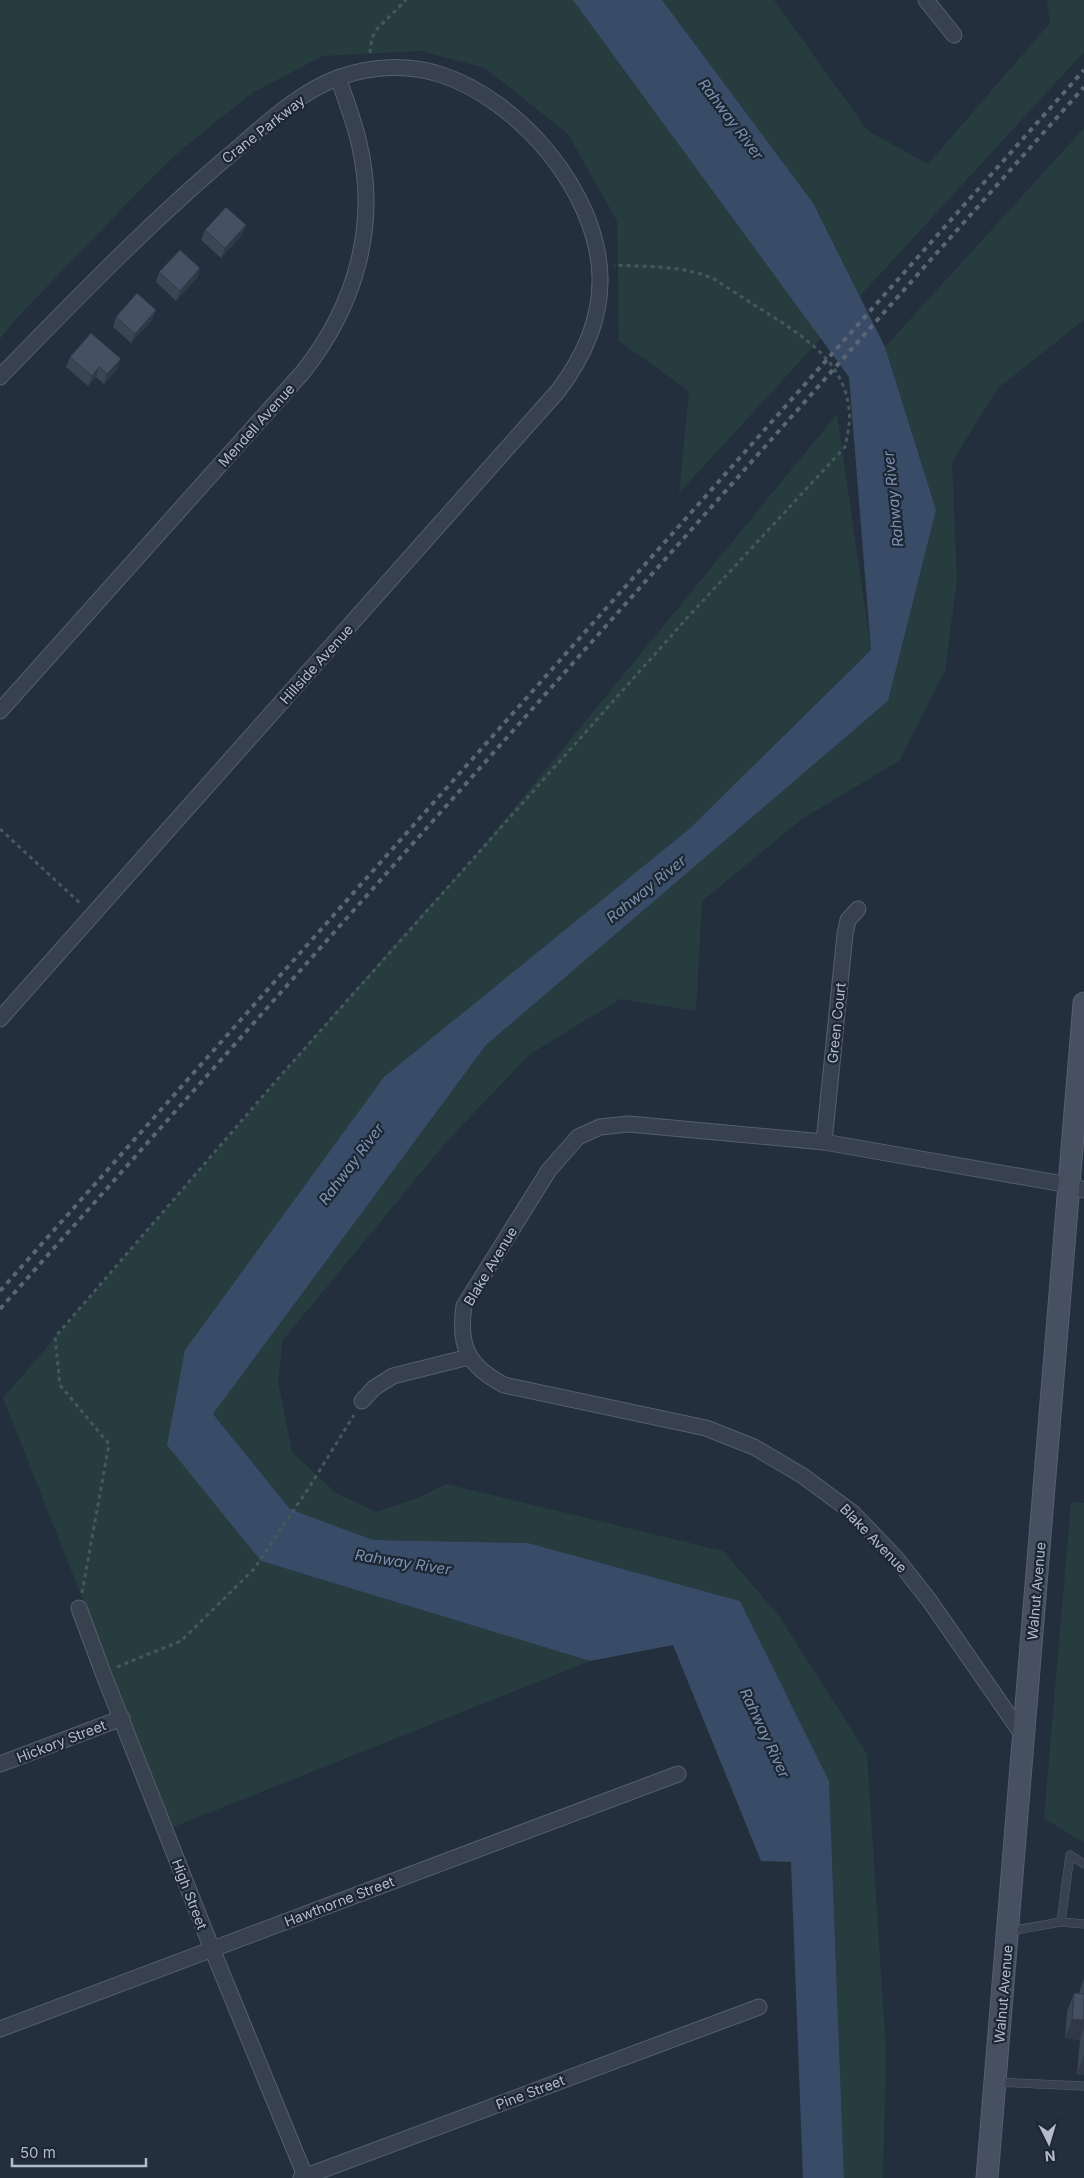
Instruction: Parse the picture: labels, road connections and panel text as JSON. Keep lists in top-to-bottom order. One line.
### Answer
{"streets":{"street":["Crane Parkway","Mendell Avenue","Hillside Avenue","Green Court","Blake Avenue","Walnut Avenue","Hickory Street","High Street","Hawthorne Street","Pine Street"]},"crossings":[["Crane Parkway","Mendell Avenue"],["Crane Parkway","Hillside Avenue"],["Green Court","Blake Avenue"],["Blake Avenue","Walnut Avenue"],["Hickory Street","High Street"],["High Street","Hawthorne Street"],["High Street","Pine Street"]],"water":["Rahway River"],"scale_bar":"50 m","north":"bottom"}
